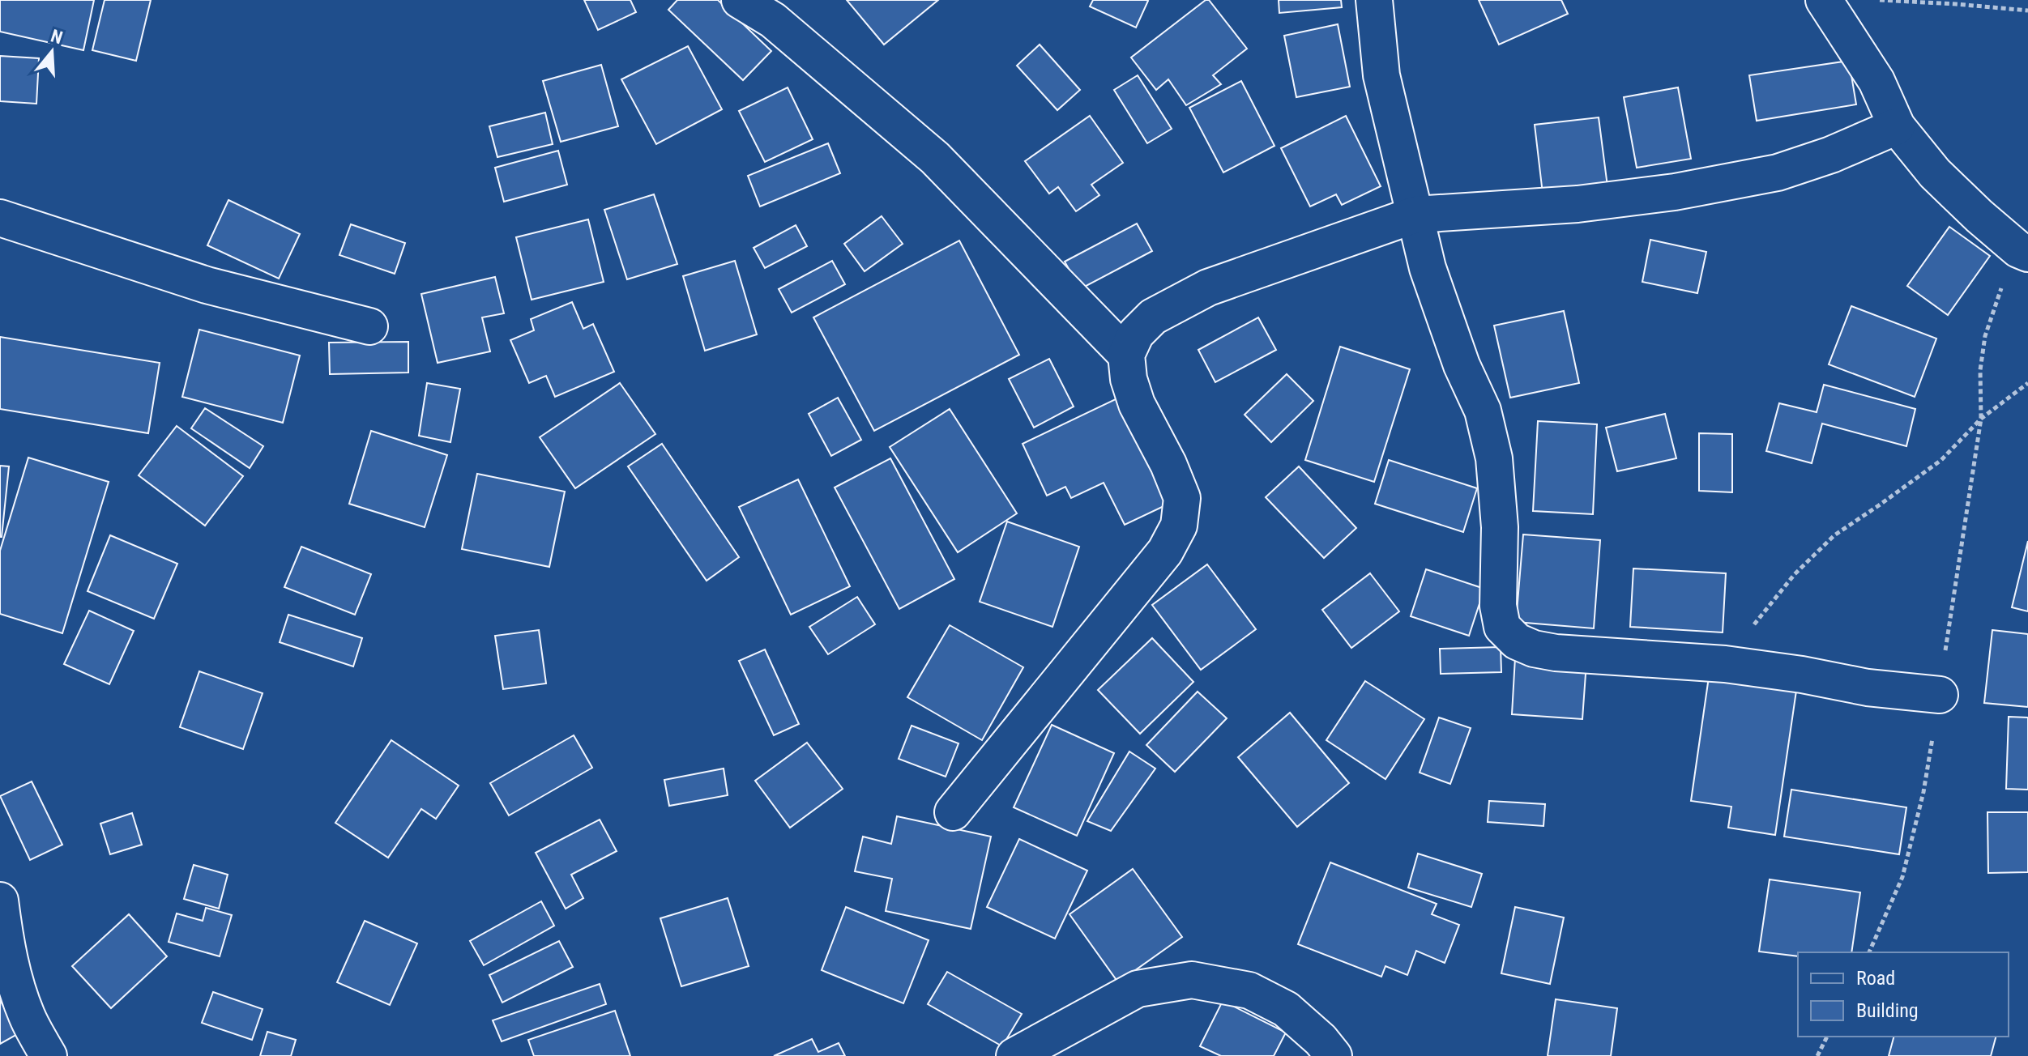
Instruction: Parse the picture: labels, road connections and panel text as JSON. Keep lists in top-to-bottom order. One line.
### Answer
{"legend":["Road","Building"],"north":"top"}
